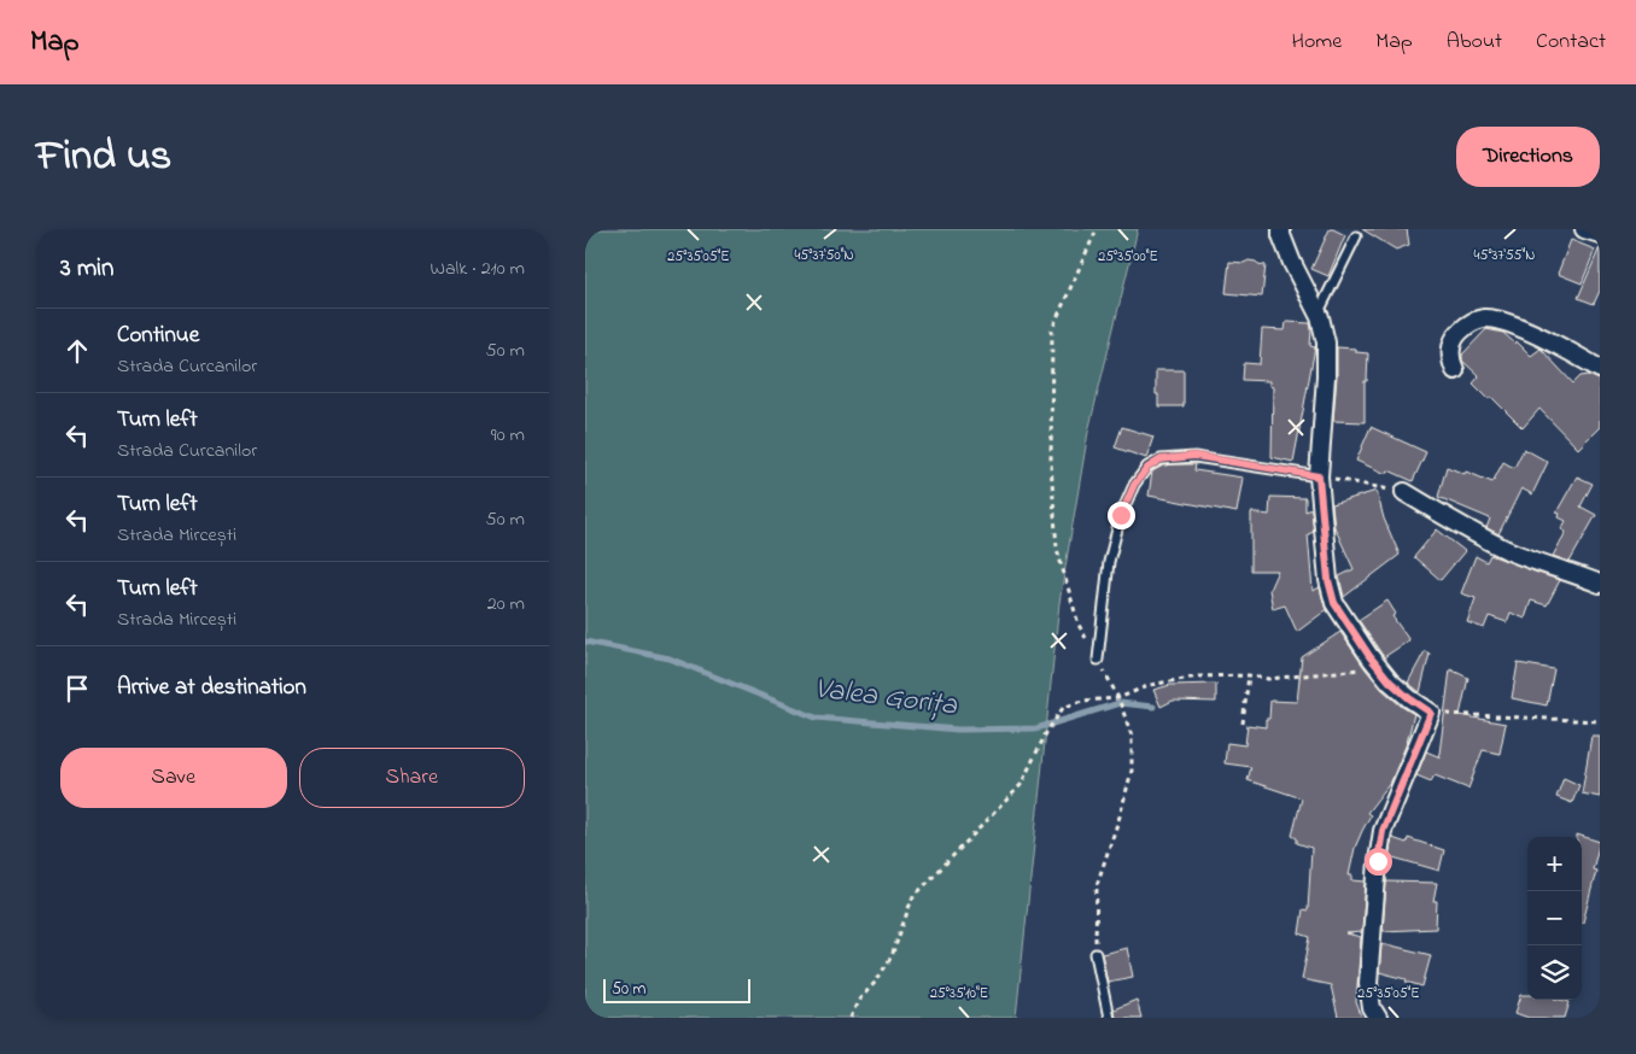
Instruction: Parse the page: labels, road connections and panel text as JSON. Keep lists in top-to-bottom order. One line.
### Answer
{"water":["Valea Gorița"],"scale_bar":"50 m","page":{"header":"Map","nav":["Home","Map","About","Contact"],"title":"Find us","buttons":["Directions",["Save","Share"]],"heading":["3 min","Walk · 210 m"],"list":[["Continue","Strada Curcanilor","50 m"],["Turn left","Strada Curcanilor","90 m"],["Turn left","Strada Mircești","50 m"],["Turn left","Strada Mircești","20 m"],"Arrive at destination"],"map_buttons":["+","−"],"scale":"50 m"},"coordinates":["45°37'50\"N","45°37'55\"N","25°35'05\"E","25°35'00\"E","25°35'10\"E"]}
